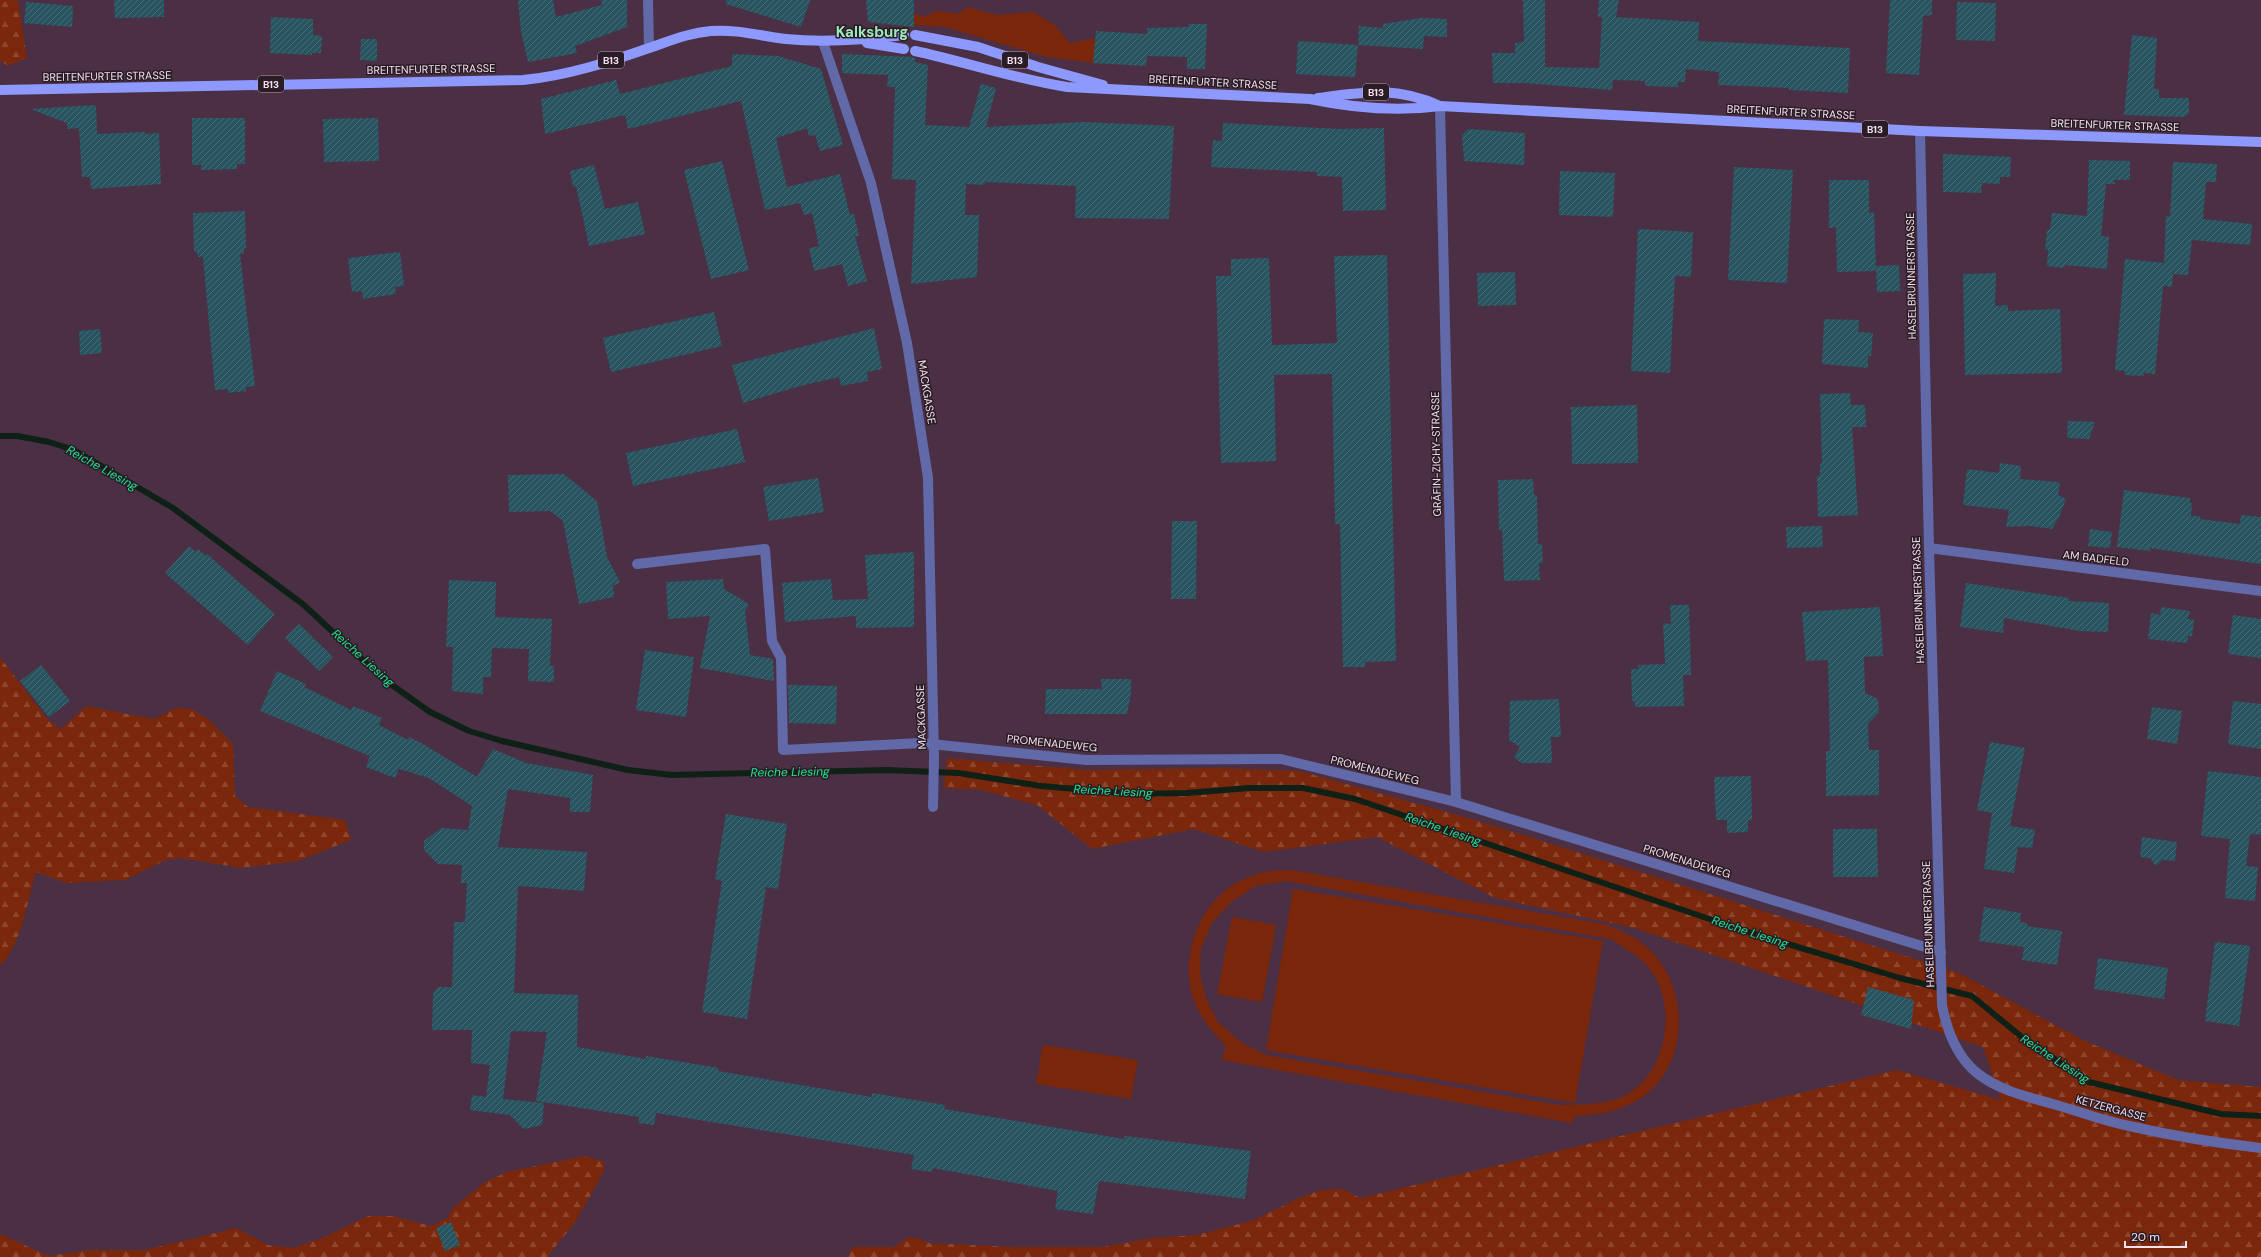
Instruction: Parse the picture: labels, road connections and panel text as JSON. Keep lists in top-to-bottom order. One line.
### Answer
{"streets":{"main road":["B13","BREITENFURTER STRASSE"],"street":["HASELBRUNNERSTRASSE","MACKGASSE","GRÄFIN-ZICHY-STRASSE","AM BADFELD","PROMENADEWEG","KETZERGASSE"]},"crossings":[["BREITENFURTER STRASSE","HASELBRUNNERSTRASSE"],["BREITENFURTER STRASSE","MACKGASSE"],["BREITENFURTER STRASSE","GRÄFIN-ZICHY-STRASSE"],["HASELBRUNNERSTRASSE","AM BADFELD"],["HASELBRUNNERSTRASSE","PROMENADEWEG"],["HASELBRUNNERSTRASSE","KETZERGASSE"],["MACKGASSE","PROMENADEWEG"],["GRÄFIN-ZICHY-STRASSE","PROMENADEWEG"]],"districts":["Kalksburg"],"water":["Reiche Liesing"],"scale_bar":"20 m"}
